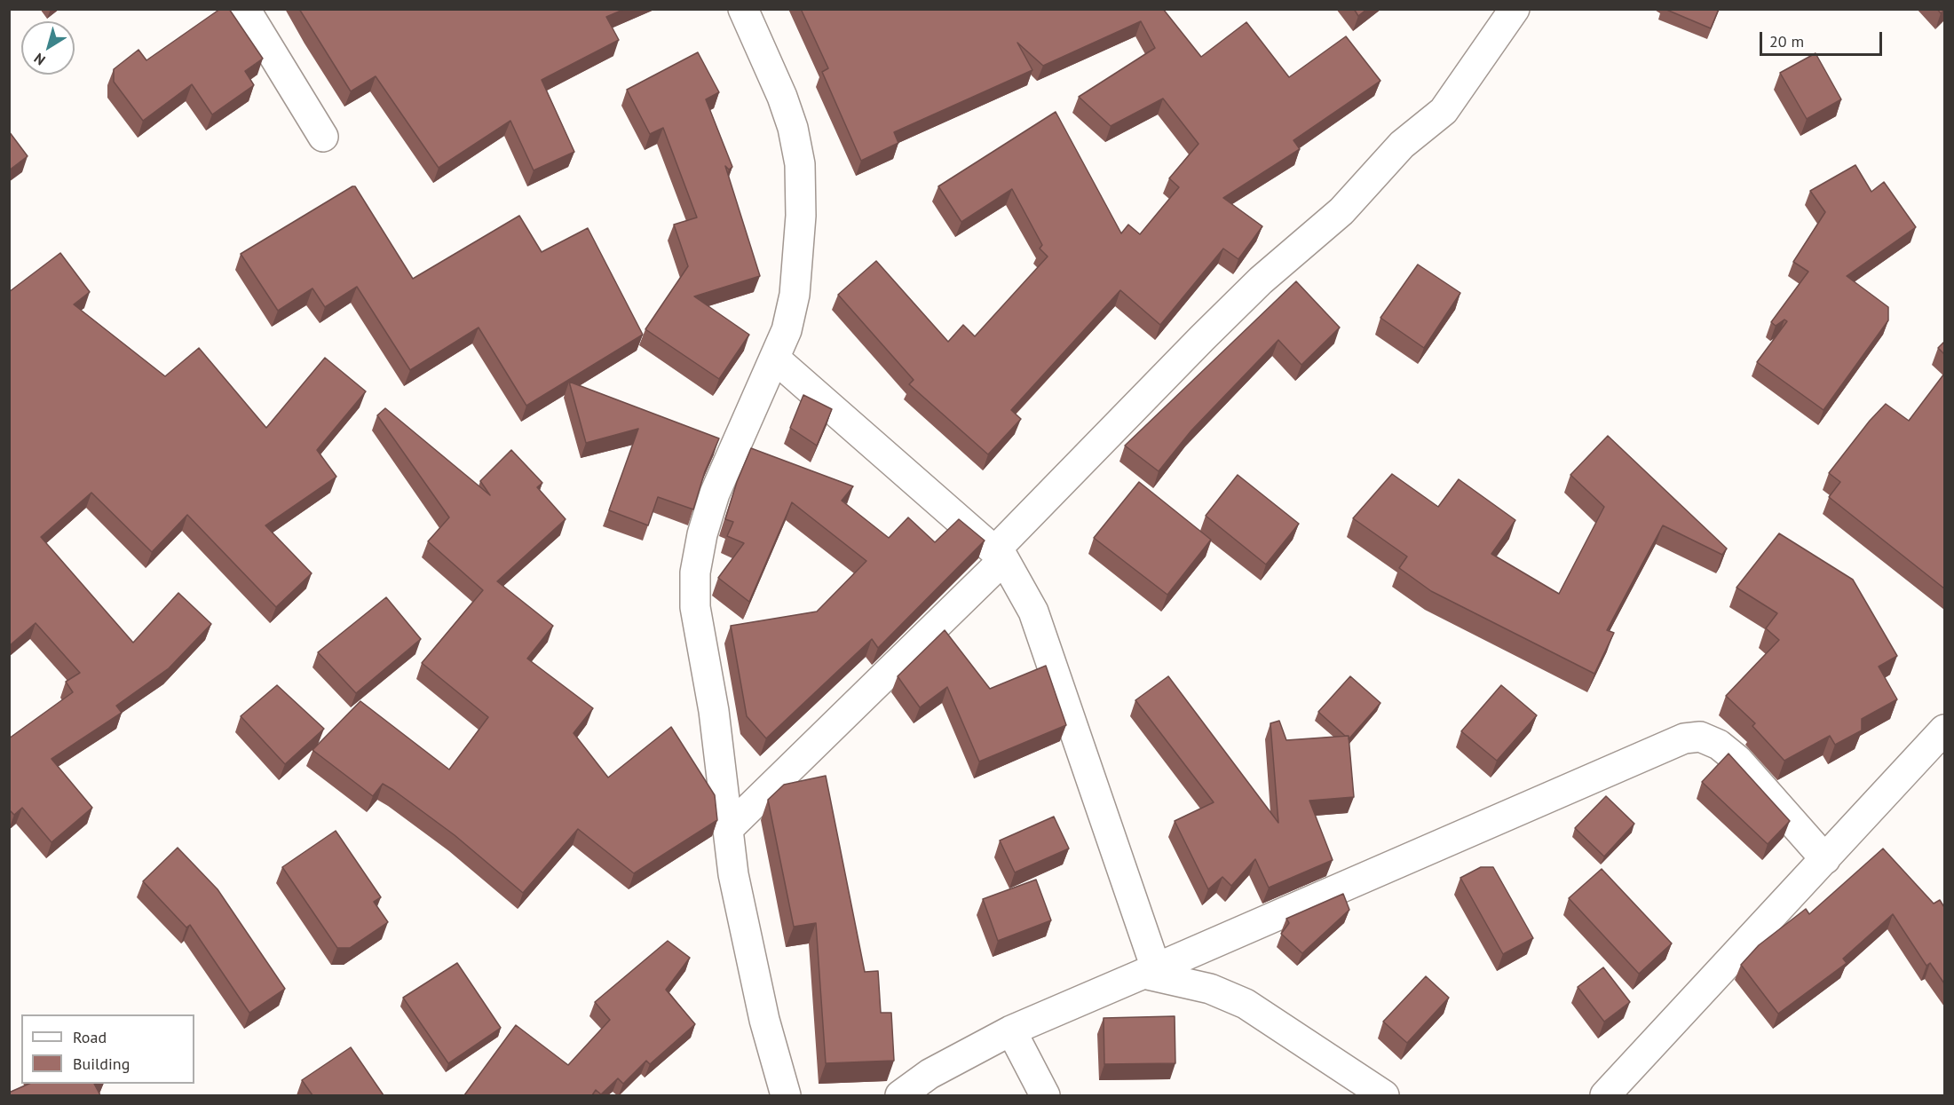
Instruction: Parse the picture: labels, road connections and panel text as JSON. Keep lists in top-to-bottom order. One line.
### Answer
{"legend":["Road","Building"],"scale_bar":"20 m","north":"bottom left"}
